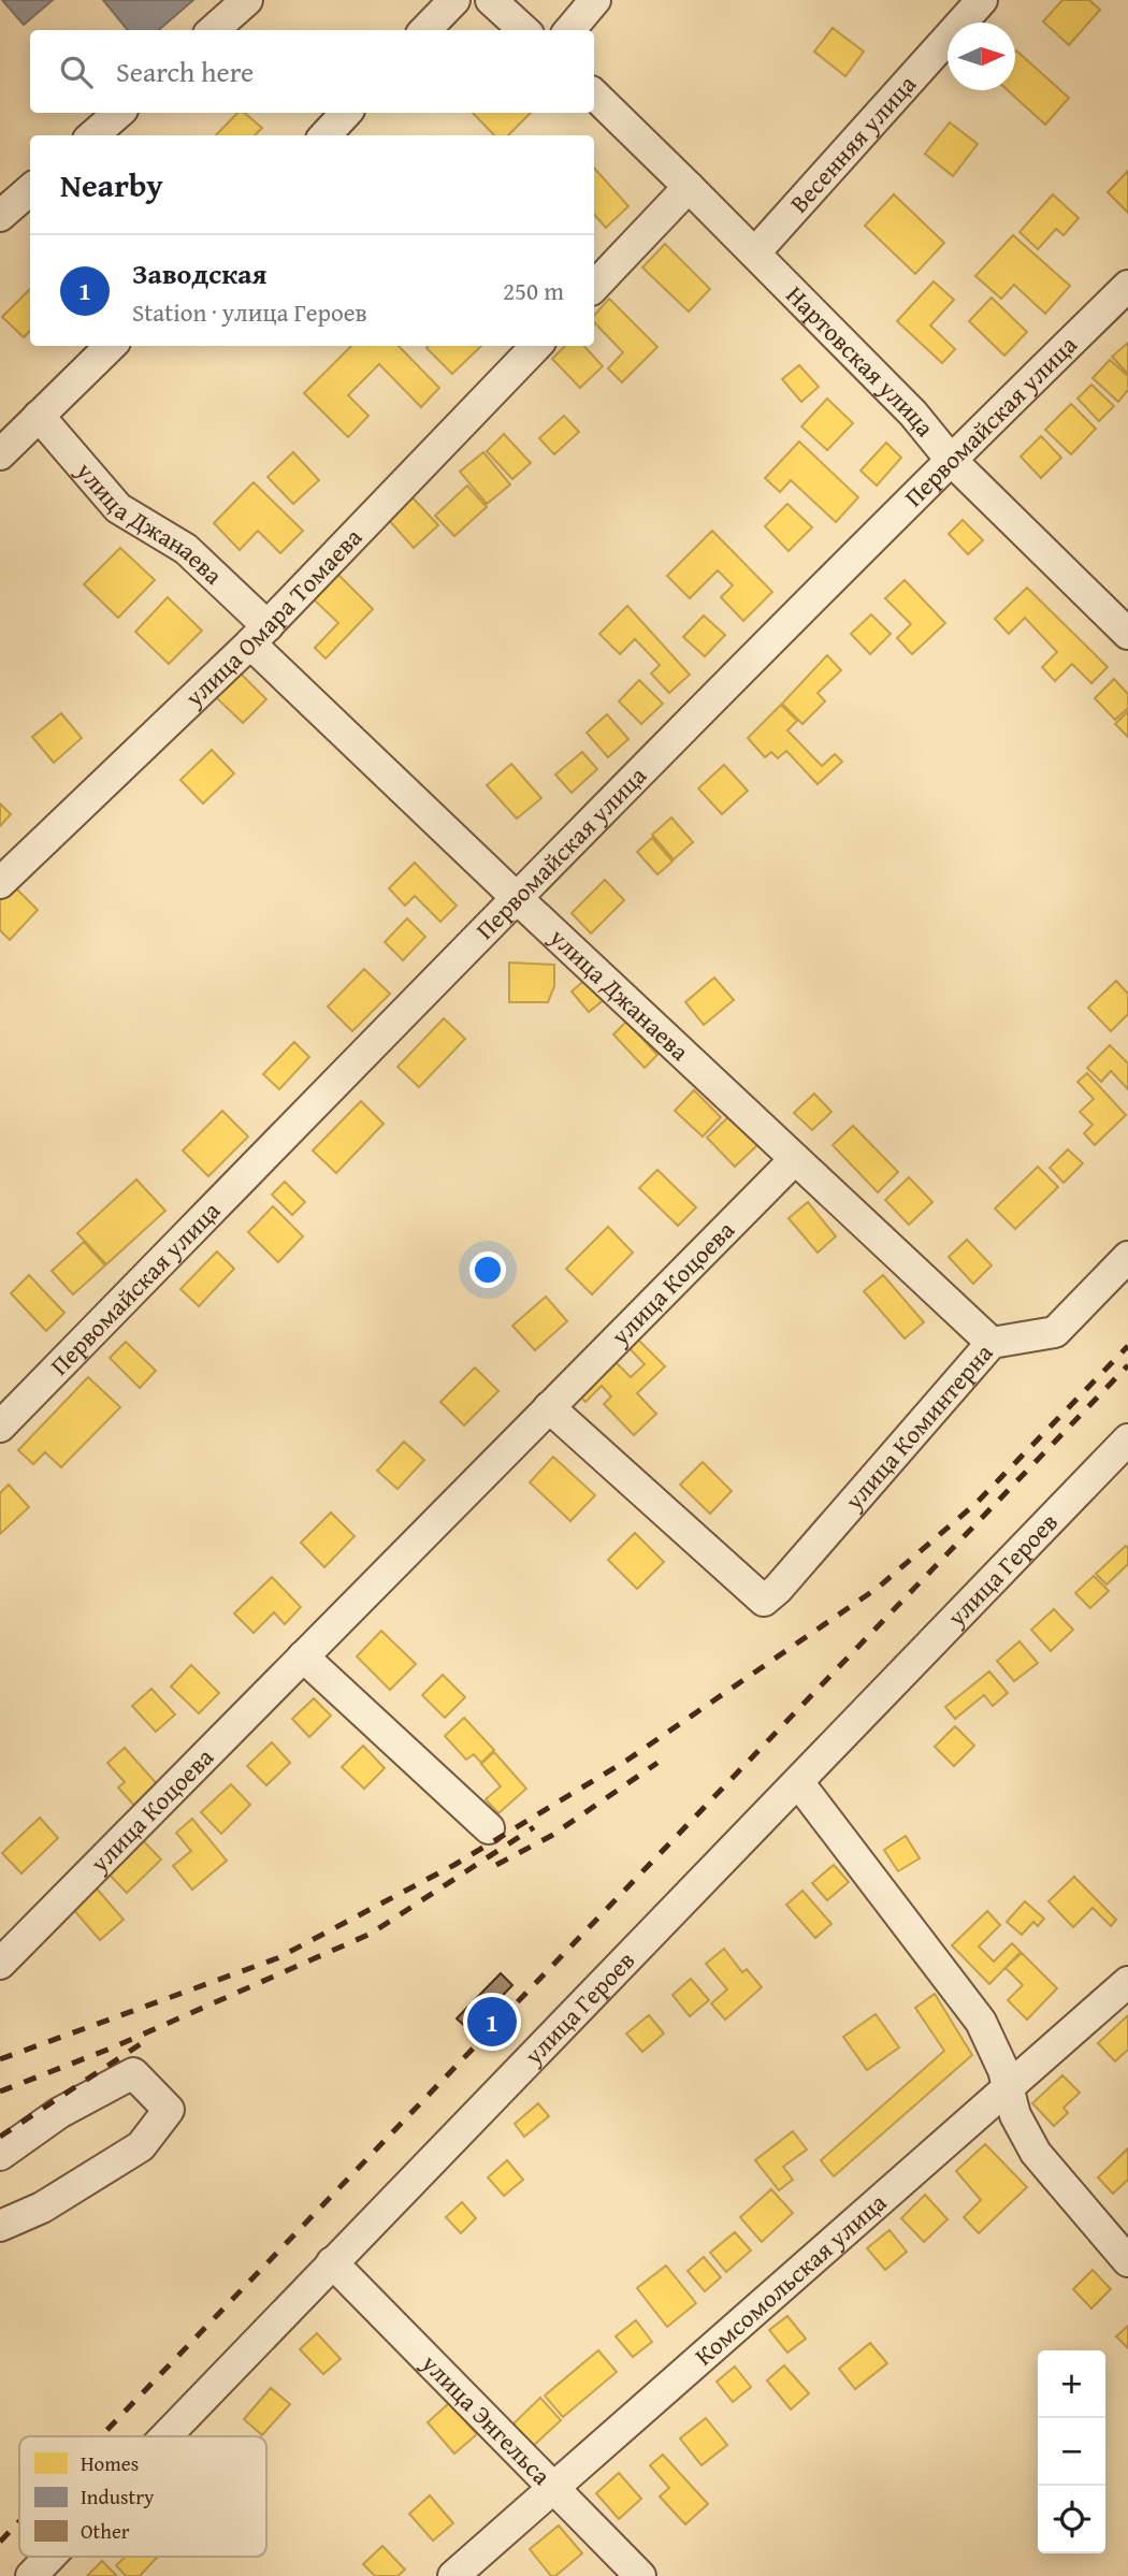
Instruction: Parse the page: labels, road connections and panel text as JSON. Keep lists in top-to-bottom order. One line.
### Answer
{"streets":{"street":["Весенняя улица","Нартовская улица","Первомайская улица","улица Джанаева","улица Омара Томаева","улица Коцоева","улица Коминтерна","улица Героев","Комсомольская улица","улица Энгельса"]},"crossings":[["Весенняя улица","Нартовская улица"],["Нартовская улица","Первомайская улица"],["Первомайская улица","улица Джанаева"],["улица Джанаева","улица Омара Томаева"],["улица Джанаева","улица Коцоева"],["улица Джанаева","улица Коминтерна"],["улица Коцоева","улица Коминтерна"],["улица Героев","улица Энгельса"],["Комсомольская улица","улица Энгельса"]],"legend":["Homes","Industry","Other"],"north":"right","page":{"search":"Search here","heading":"Nearby","list":[{"mark":"1","name":"Заводская","note":"Station · улица Героев","value":"250 m"}],"pins":"1","map_buttons":["+","−"]}}
